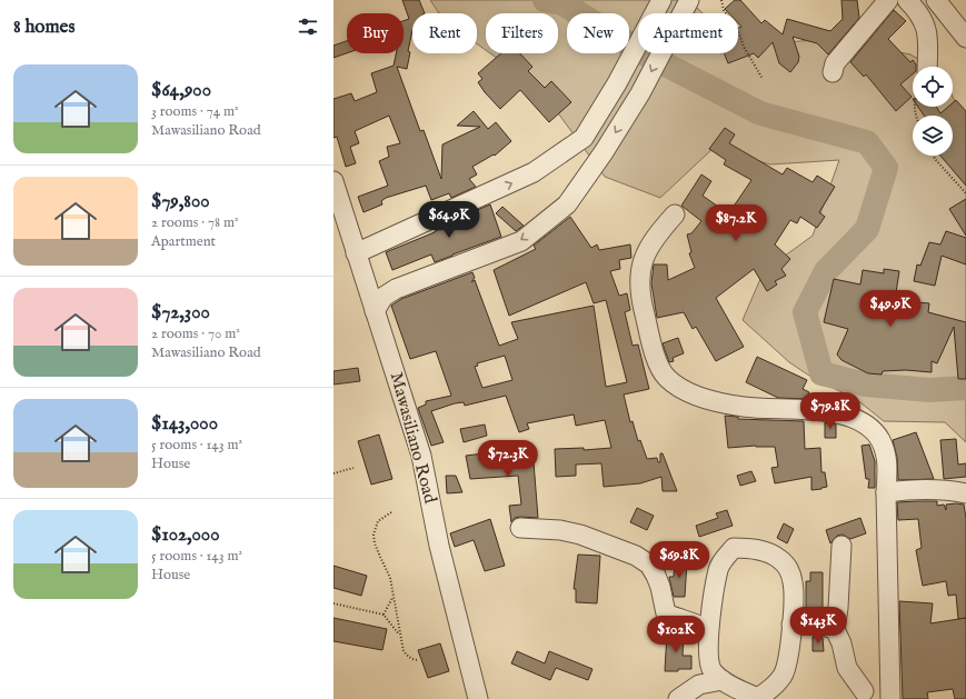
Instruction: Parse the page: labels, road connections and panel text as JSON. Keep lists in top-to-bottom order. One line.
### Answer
{"streets":{"street":["Mawasiliano Road"]},"page":{"heading":"8 homes","chip":["Buy","Rent","Filters","New","Apartment"],"list":[{"name":"$64,900","note":"3 rooms · 74 m² · Mawasiliano Road"},{"name":"$79,800","note":"2 rooms · 78 m² · Apartment"},{"name":"$72,300","note":"2 rooms · 70 m² · Mawasiliano Road"},{"name":"$143,000","note":"5 rooms · 143 m² · House"},{"name":"$102,000","note":"5 rooms · 143 m² · House"}],"price":["$64.9K","$87.2K","$49.9K","$79.8K","$72.3K","$69.8K","$143K","$102K"]}}
